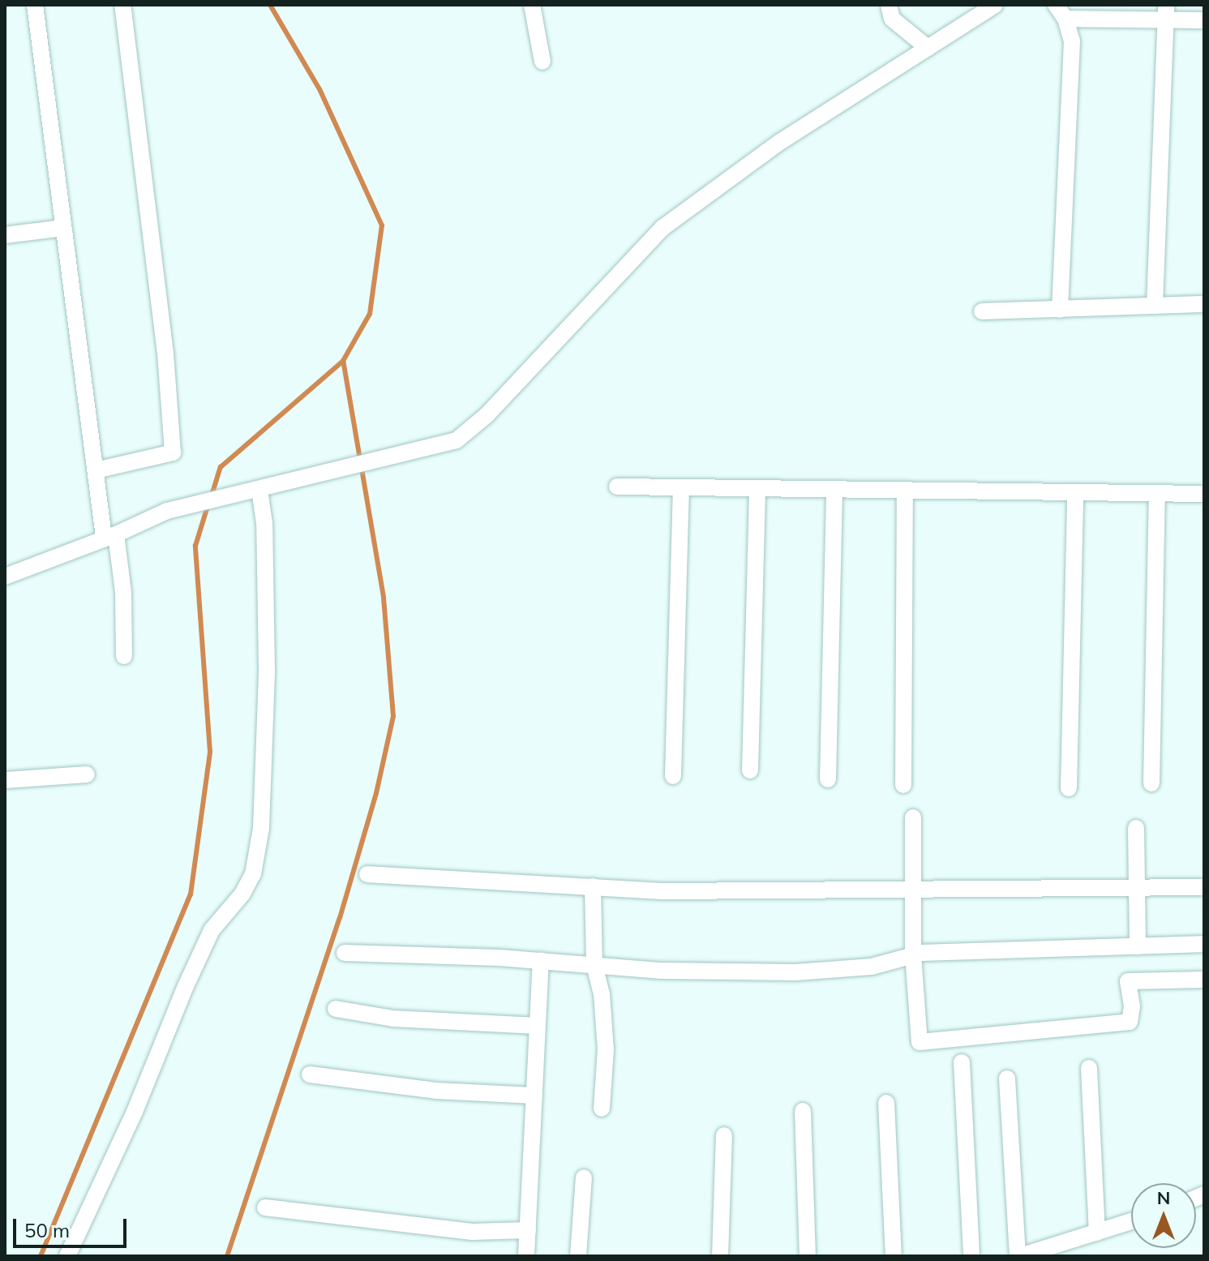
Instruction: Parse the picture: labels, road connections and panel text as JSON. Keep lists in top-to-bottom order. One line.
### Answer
{"scale_bar":"50 m","north":"top"}
